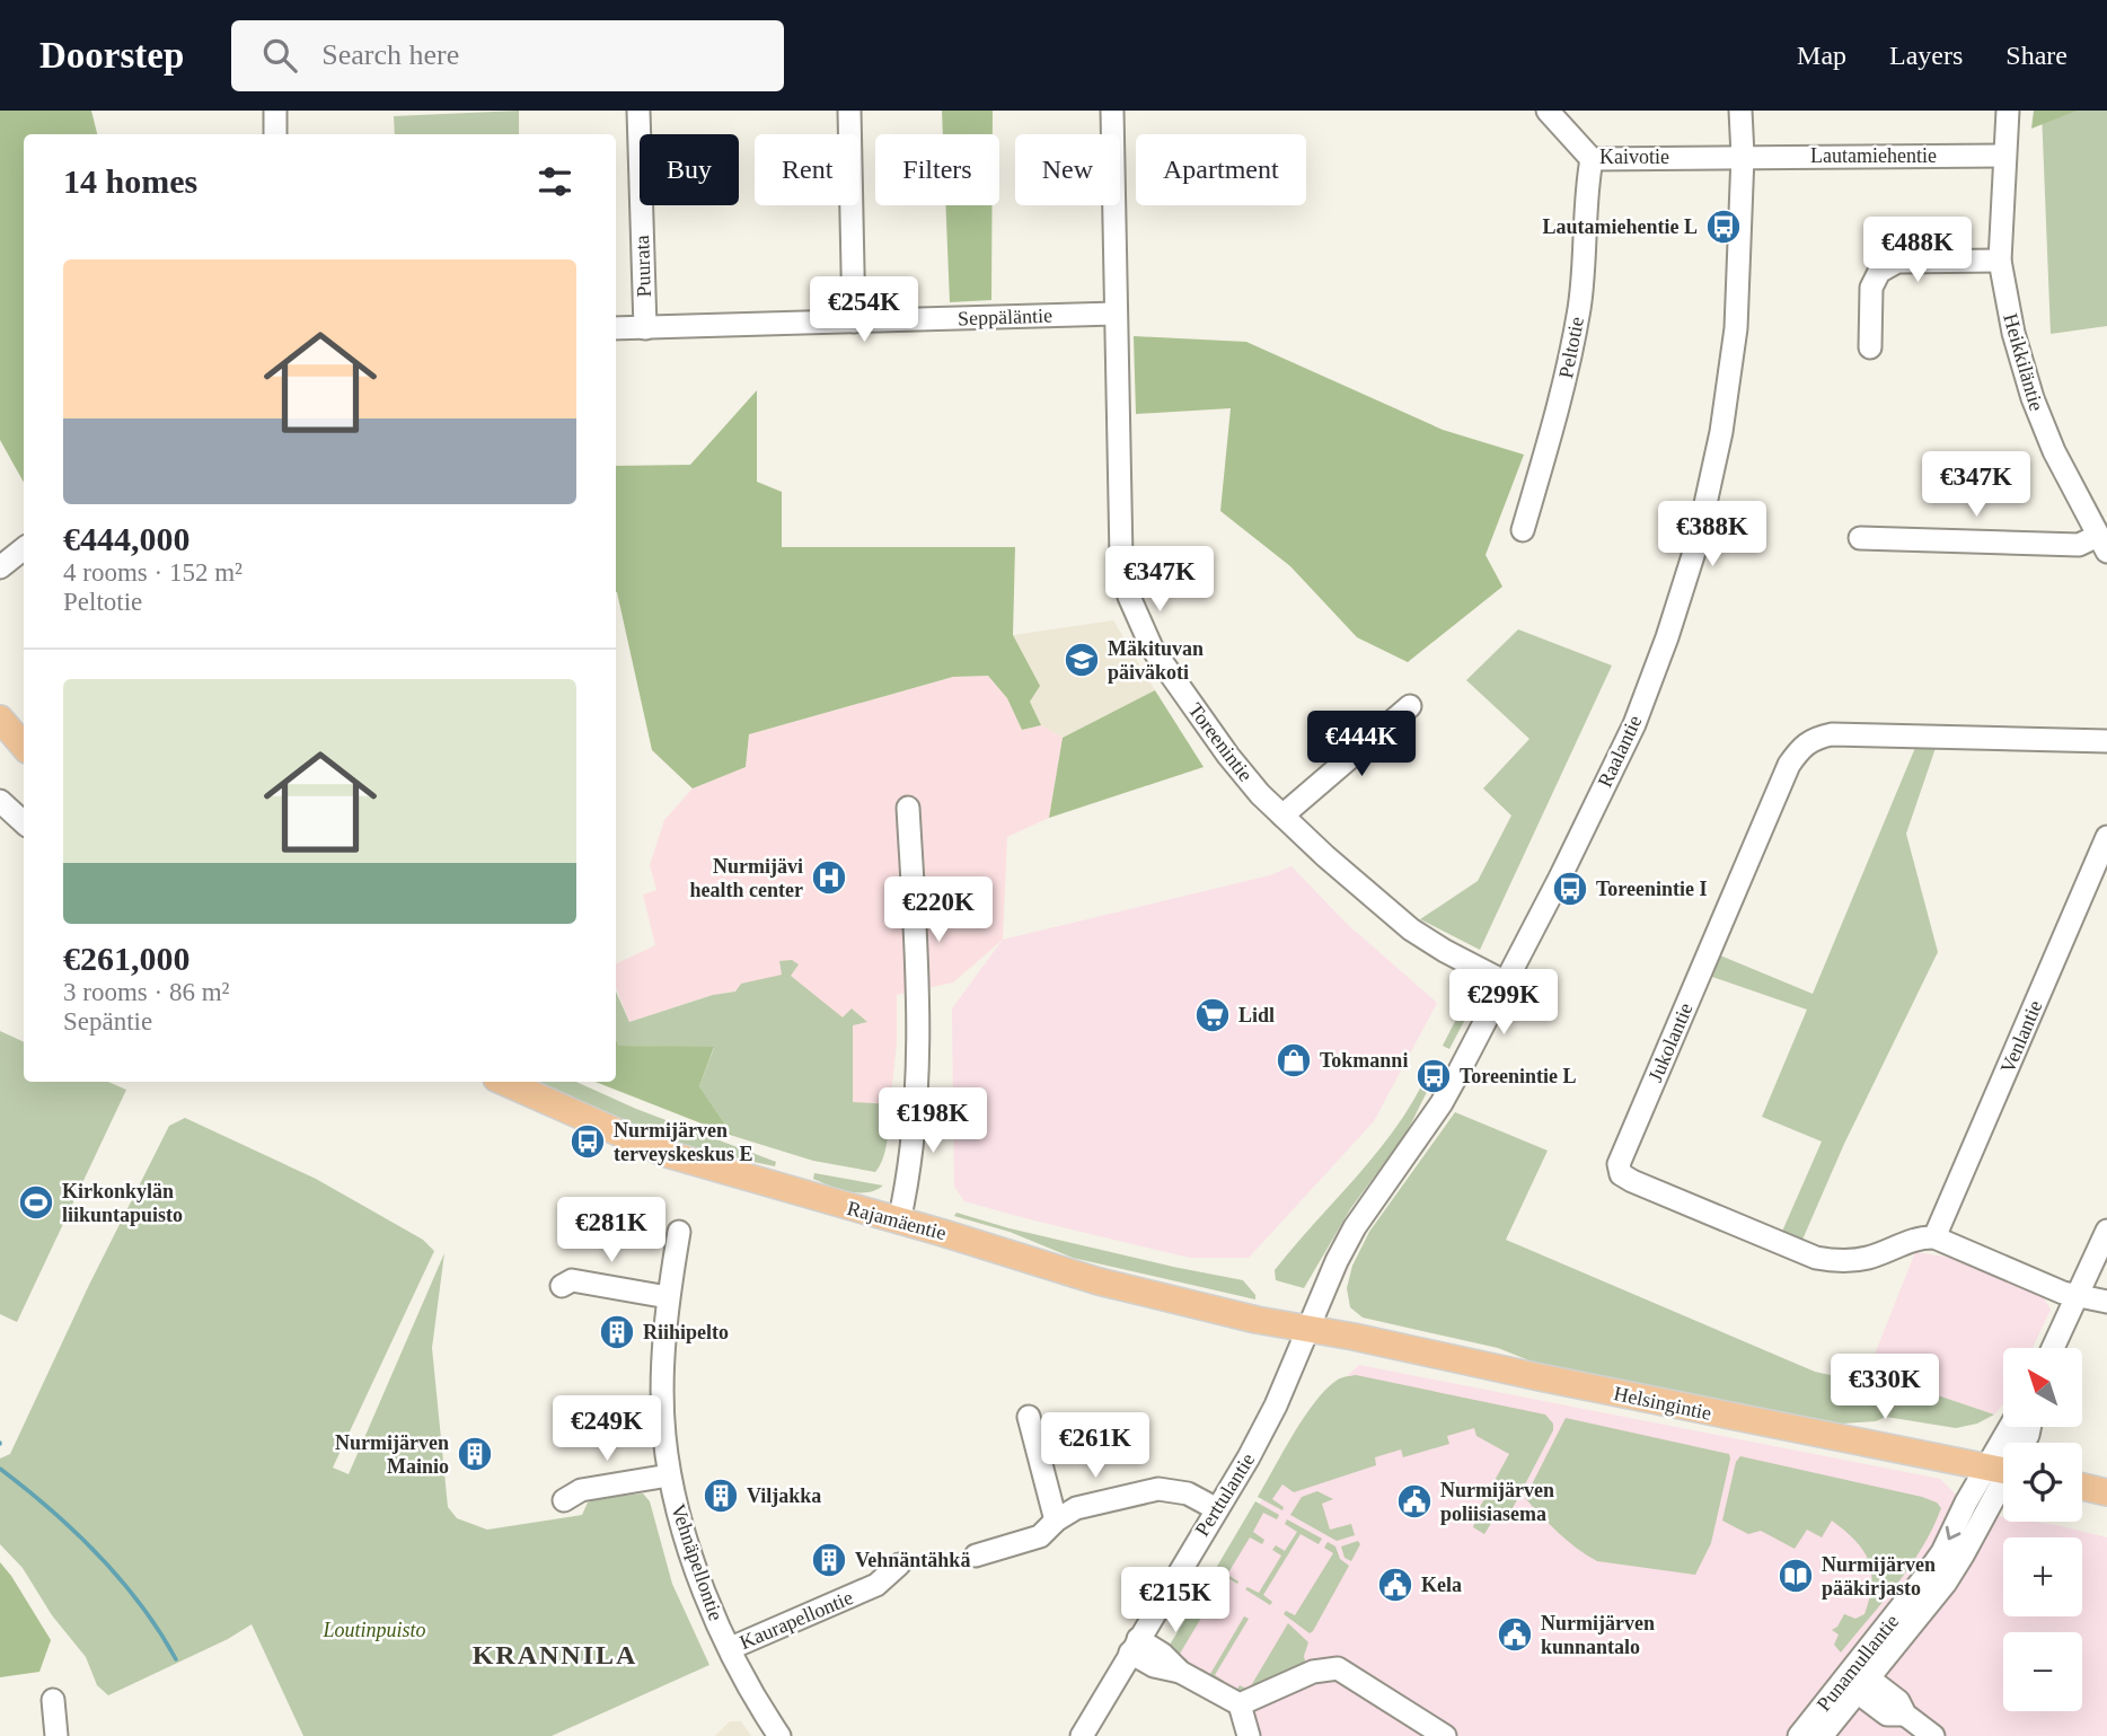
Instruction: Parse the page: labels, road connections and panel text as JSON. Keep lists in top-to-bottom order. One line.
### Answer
{"streets":{"main road":["Rajamäentie","Helsingintie"],"street":["Lautamiehentie","Kaivotie","Puurata","Seppäläntie","Peltotie","Heikkiläntie","Toreenintie","Raalantie","Venlantie","Jukolantie","Perttulantie","Vehnäpellontie","Kaurapellontie","Punamullantie"]},"crossings":[["Lautamiehentie","Kaivotie"],["Lautamiehentie","Heikkiläntie"],["Lautamiehentie","Raalantie"],["Kaivotie","Peltotie"],["Kaivotie","Raalantie"],["Puurata","Seppäläntie"],["Seppäläntie","Toreenintie"],["Toreenintie","Raalantie"],["Raalantie","Rajamäentie"],["Raalantie","Helsingintie"],["Raalantie","Perttulantie"],["Venlantie","Jukolantie"],["Rajamäentie","Helsingintie"],["Rajamäentie","Perttulantie"],["Helsingintie","Perttulantie"],["Vehnäpellontie","Kaurapellontie"]],"districts":["KRANNILA"],"parks":["Loutinpuisto"],"places":{"bus stop":["Lautamiehentie L","Toreenintie I","Toreenintie L","Nurmijärven terveyskeskus E"],"school or university":["Mäkituvan päiväkoti"],"hospital":["Nurmijävi health center"],"supermarket":["Lidl"],"shop":["Tokmanni"],"sports":["Kirkonkylän liikuntapuisto"],"building":["Riihipelto","Nurmijärven Mainio","Viljakka","Vehnäntähkä"],"public building":["Nurmijärven poliisiasema","Kela","Nurmijärven kunnantalo"],"library":["Nurmijärven pääkirjasto"]},"north":"top left","page":{"header":"Doorstep","search":"Search here","nav":["Map","Layers","Share"],"chip":["Buy","Rent","Filters","New","Apartment"],"heading":"14 homes","price":["€488K","€254K","€347K","€388K","€347K","€444K","€220K","€299K","€198K","€281K","€330K","€249K","€261K","€215K"],"list":[{"name":"€444,000","note":"4 rooms · 152 m² · Peltotie"},{"name":"€261,000","note":"3 rooms · 86 m² · Sepäntie"}],"map_buttons":["+","−"]}}
